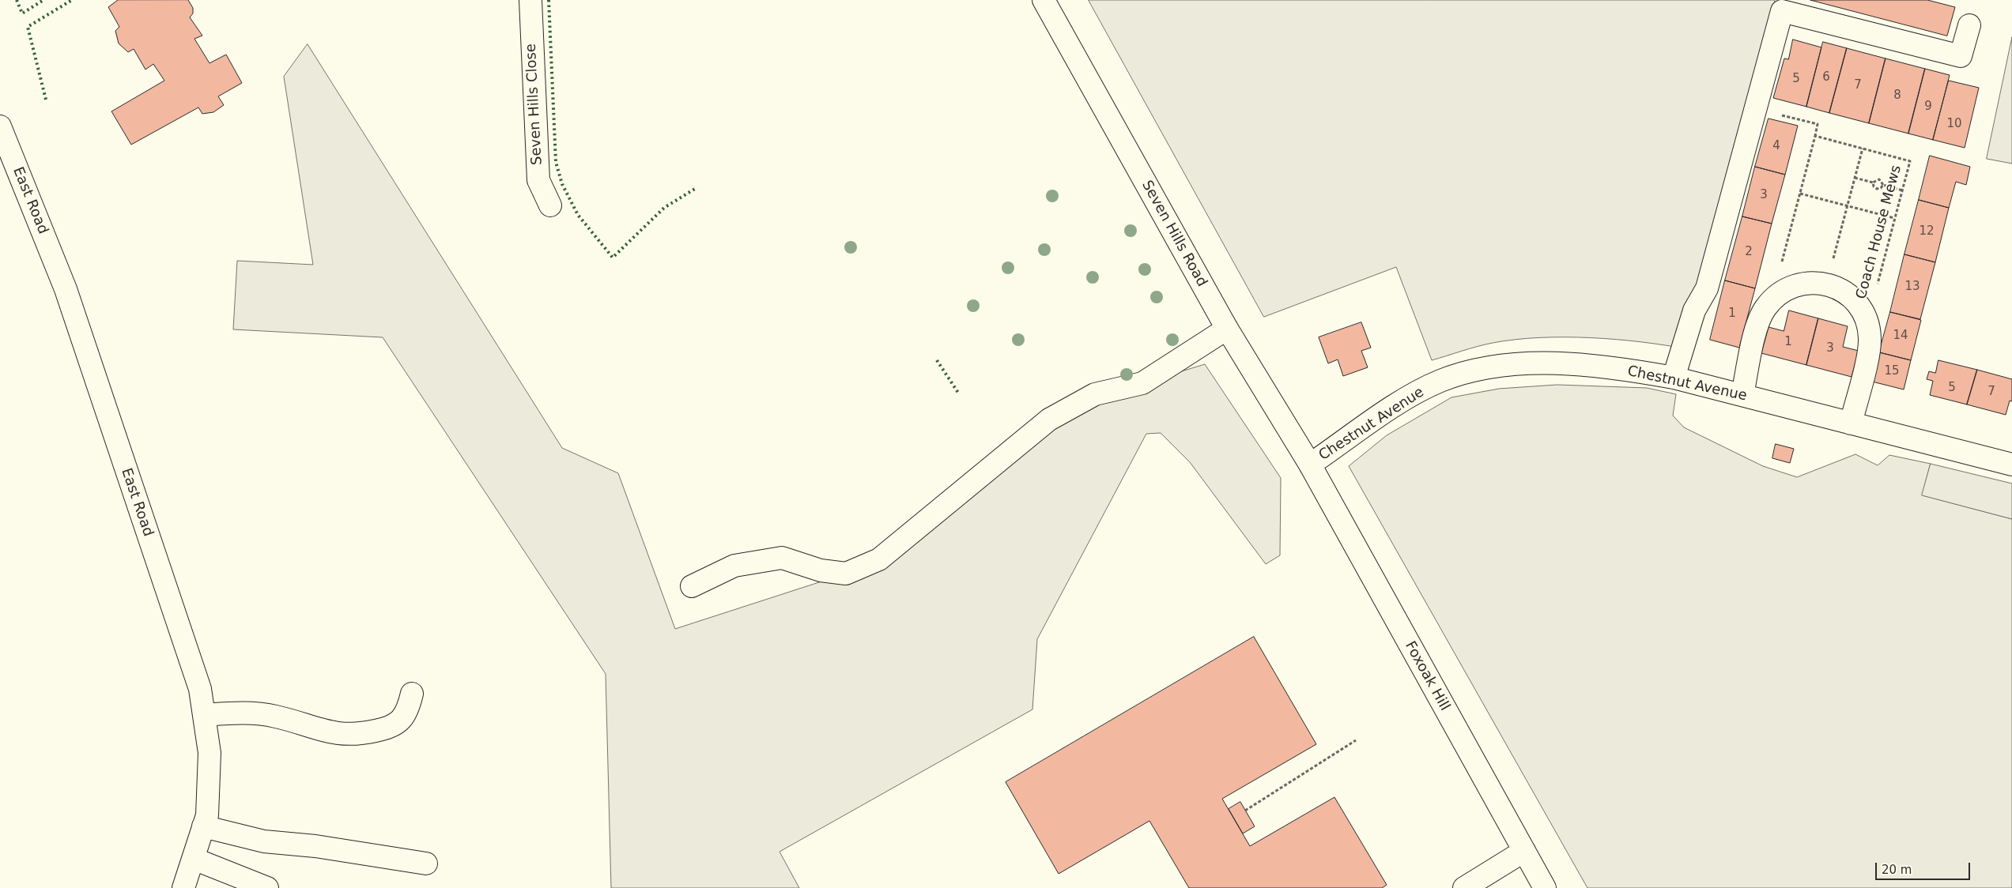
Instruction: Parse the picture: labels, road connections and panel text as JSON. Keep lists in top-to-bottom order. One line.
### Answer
{"streets":{"street":["Seven Hills Close","East Road","Seven Hills Road","Chestnut Avenue","Foxoak Hill"],"path":["Coach House Mews"]},"crossings":[["Coach House Mews","Chestnut Avenue"],["Seven Hills Road","Chestnut Avenue"],["Seven Hills Road","Foxoak Hill"],["Chestnut Avenue","Foxoak Hill"]],"house_numbers":["6","5","7","8","9","10","4","3","12","2","13","1","14","1","3","15","5","7"],"scale_bar":"20 m"}
